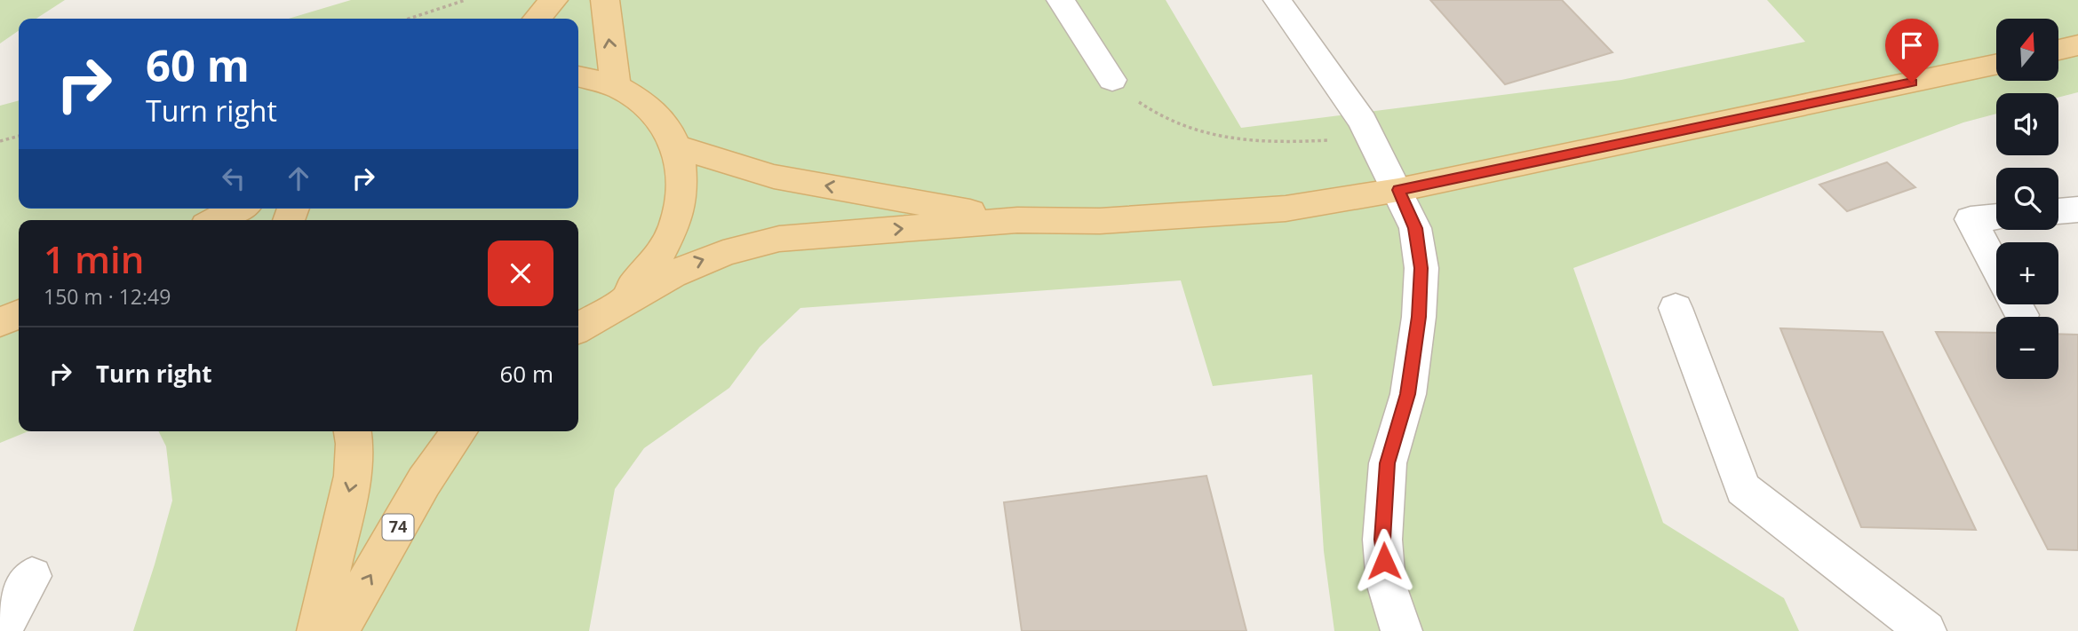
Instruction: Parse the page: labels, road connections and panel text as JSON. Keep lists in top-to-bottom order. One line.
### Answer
{"streets":{"main road":["74"]},"north":"top","page":{"map_buttons":["+","−"],"turn":["60 m","Turn right"],"heading":["1 min","150 m · 12:49"],"list":[{"name":"Turn right","value":"60 m"}]}}
